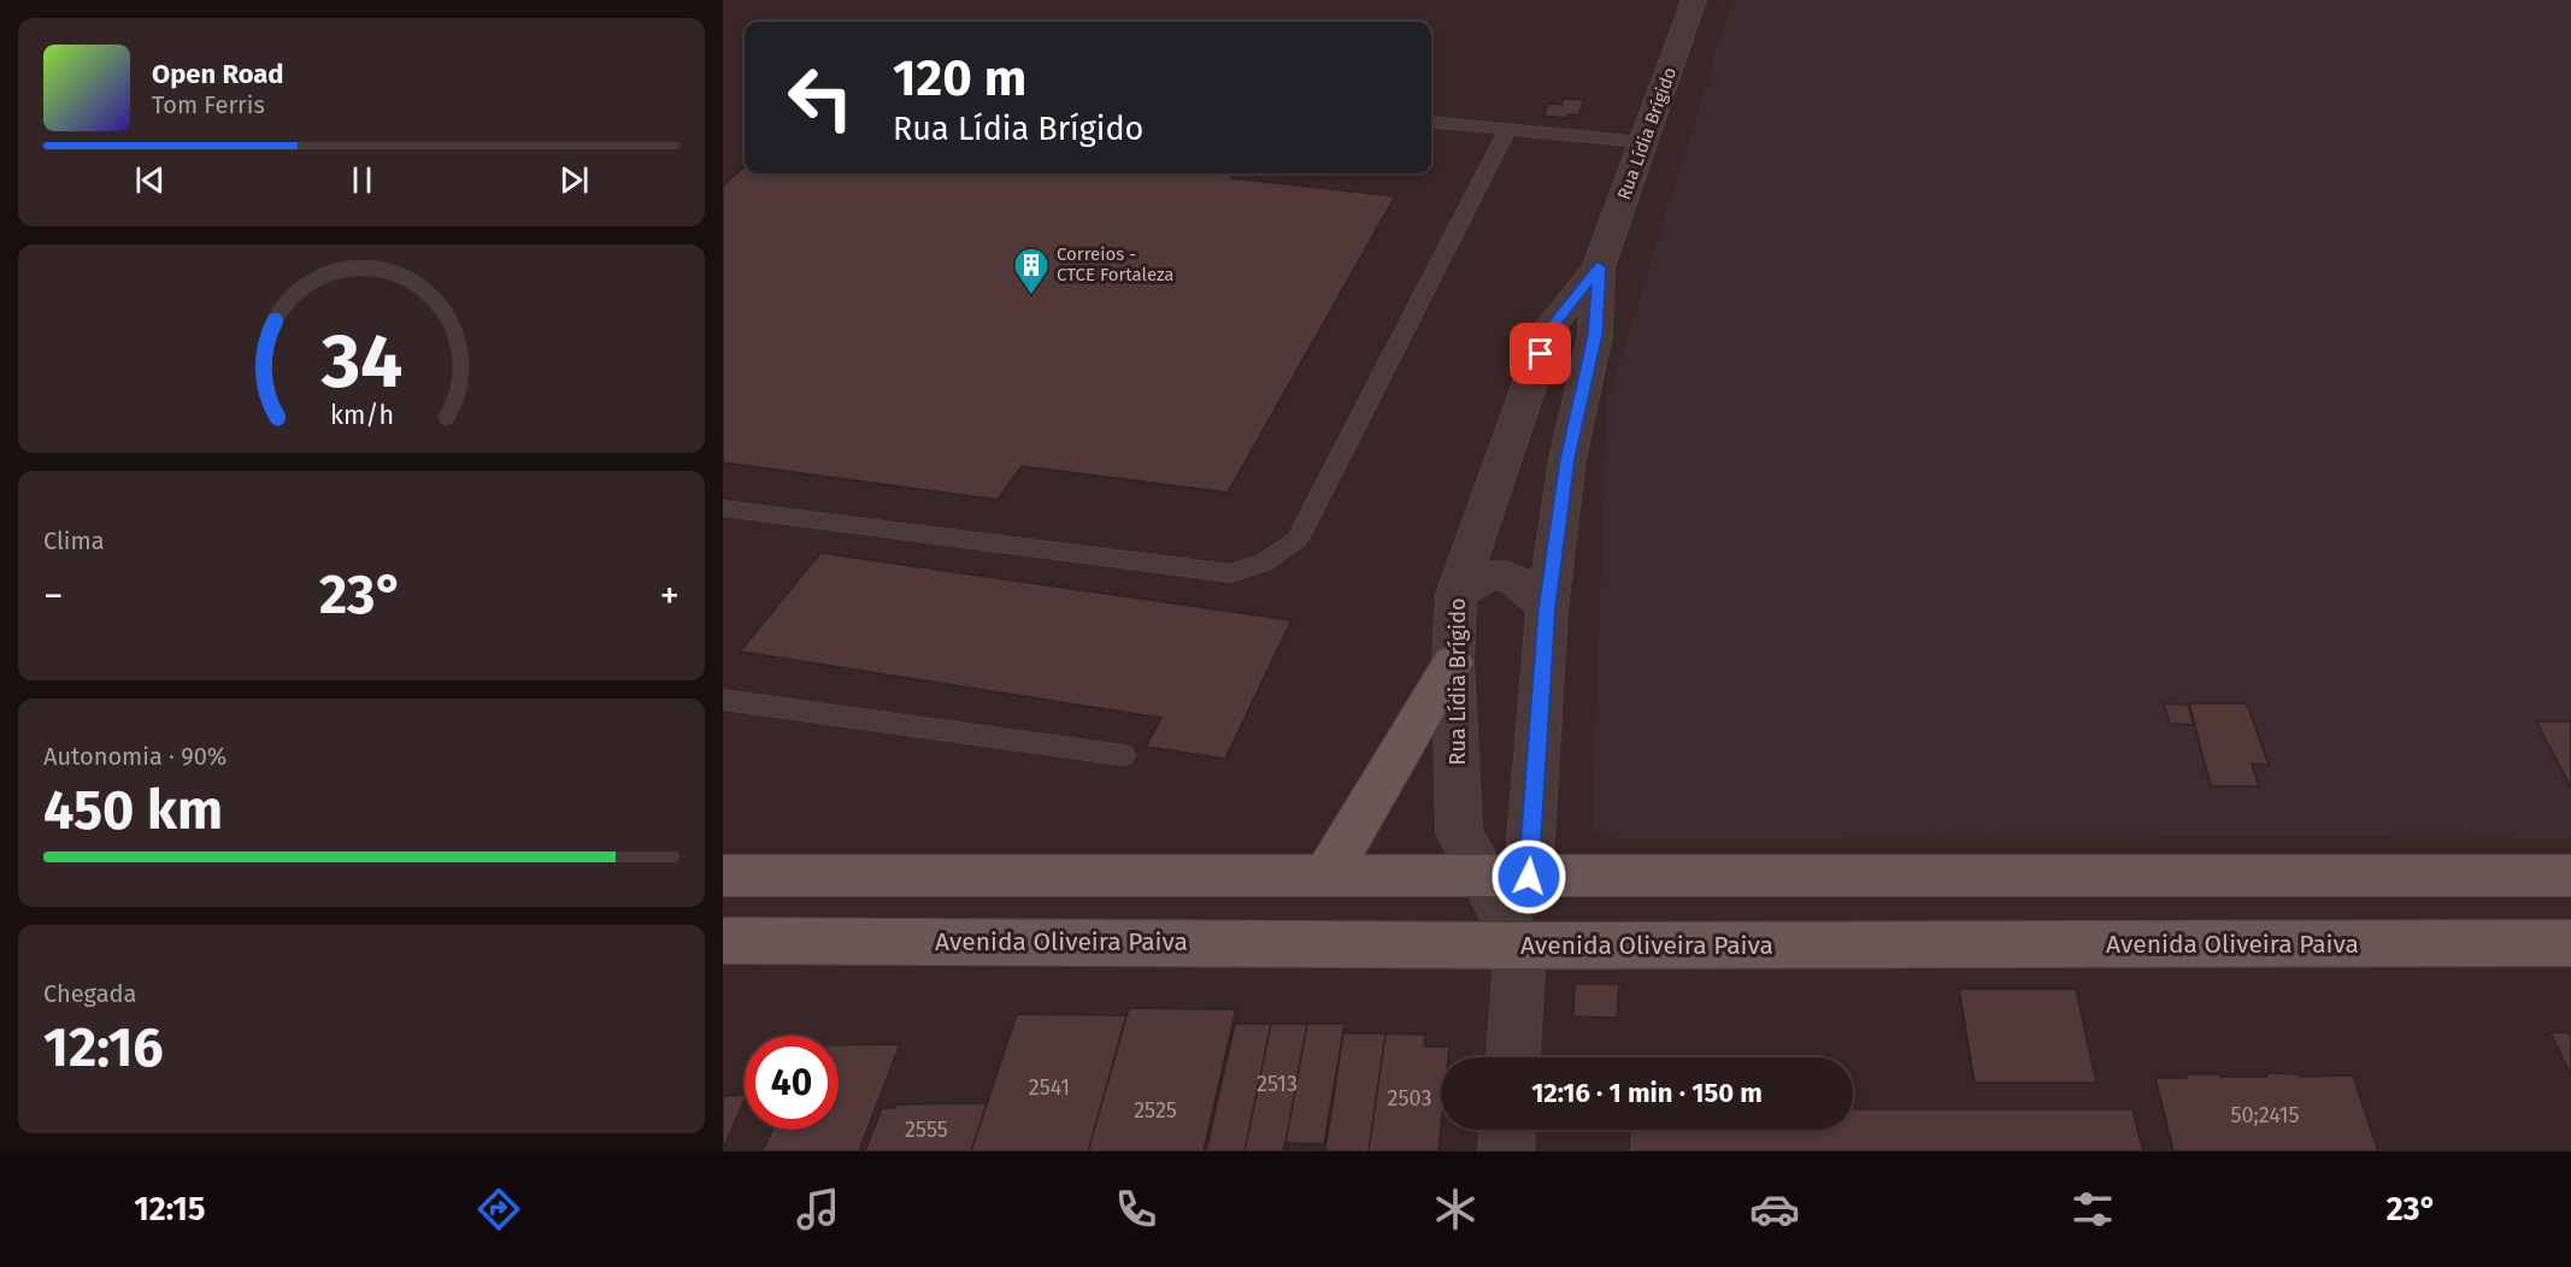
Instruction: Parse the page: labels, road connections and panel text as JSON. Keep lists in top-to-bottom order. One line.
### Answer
{"streets":{"main road":["Avenida Oliveira Paiva"],"street":["Rua Lídia Brígido"]},"crossings":[["Rua Lídia Brígido","Avenida Oliveira Paiva"]],"places":{"building":["Correios - CTCE Fortaleza"]},"house_numbers":["2513","2541","2503","2525","50;2415","2555"],"page":{"turn":["120 m","Rua Lídia Brígido"],"song":["Open Road","Tom Ferris"],"tile":["Clima",["Autonomia · 90%","450 km"],["Chegada","12:16"]],"heat":["−","23°","+"],"limit":"40","trip":"12:16 · 1 min · 150 m","tabs":["12:15","23°"],"gauge":["34","km/h"]}}
